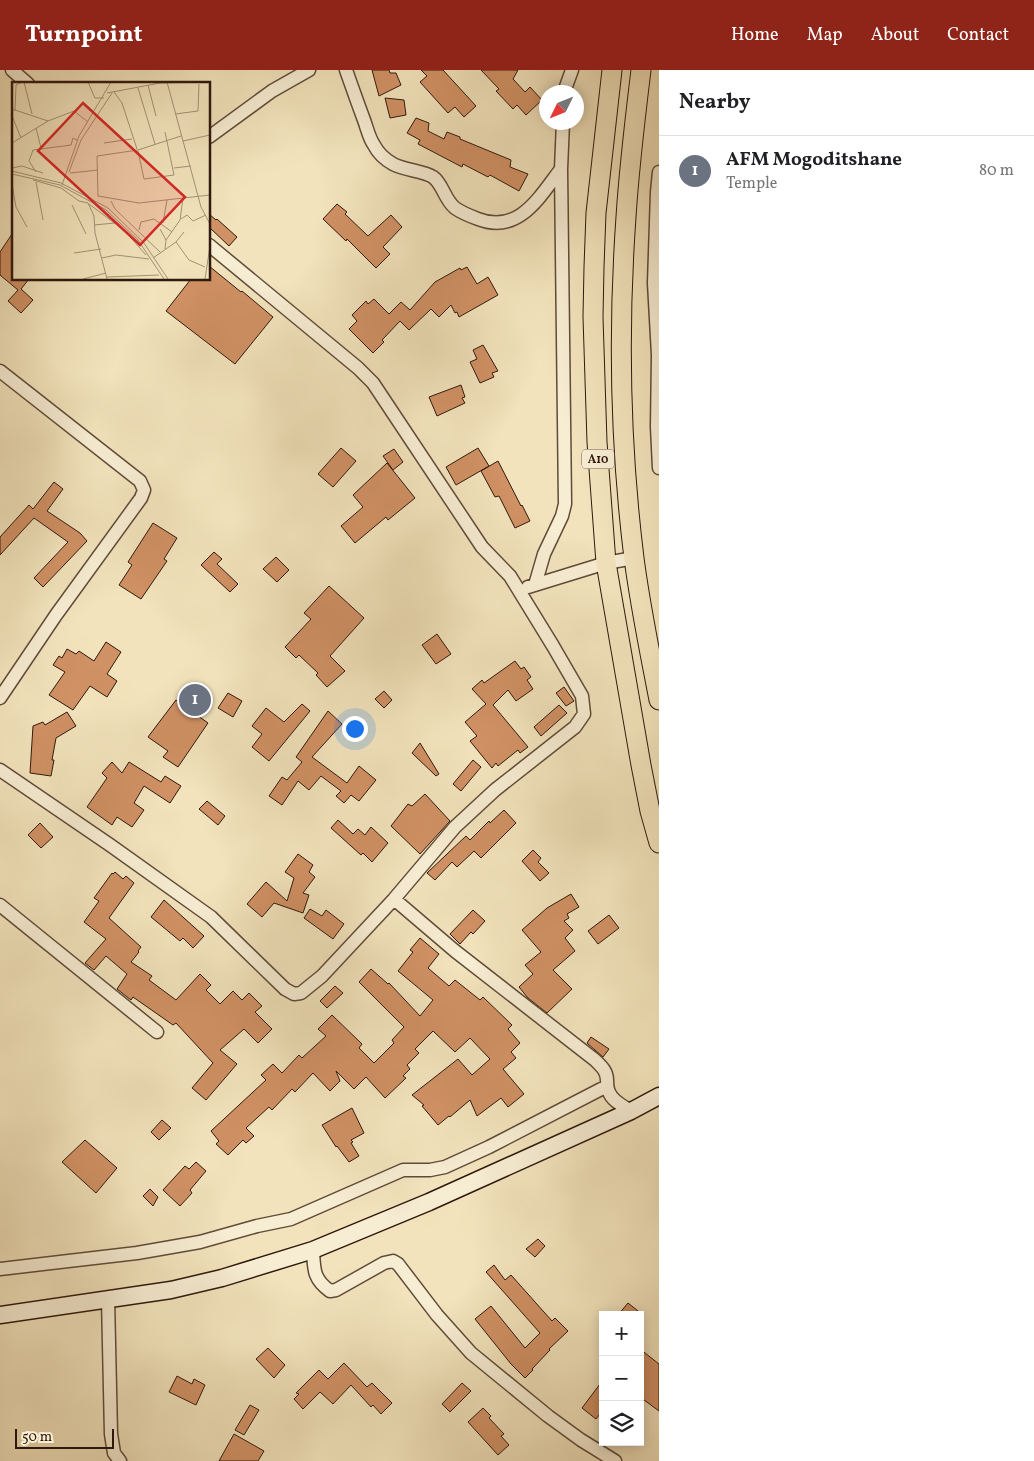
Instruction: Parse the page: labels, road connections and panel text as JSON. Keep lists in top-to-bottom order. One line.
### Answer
{"streets":{"main road":["A10"]},"scale_bar":"50 m","north":"bottom left","page":{"header":"Turnpoint","nav":["Home","Map","About","Contact"],"heading":"Nearby","list":[{"mark":"1","name":"AFM Mogoditshane","note":"Temple","value":"80 m"}],"pins":"1","map_buttons":["+","−"],"scale":"50 m"}}
